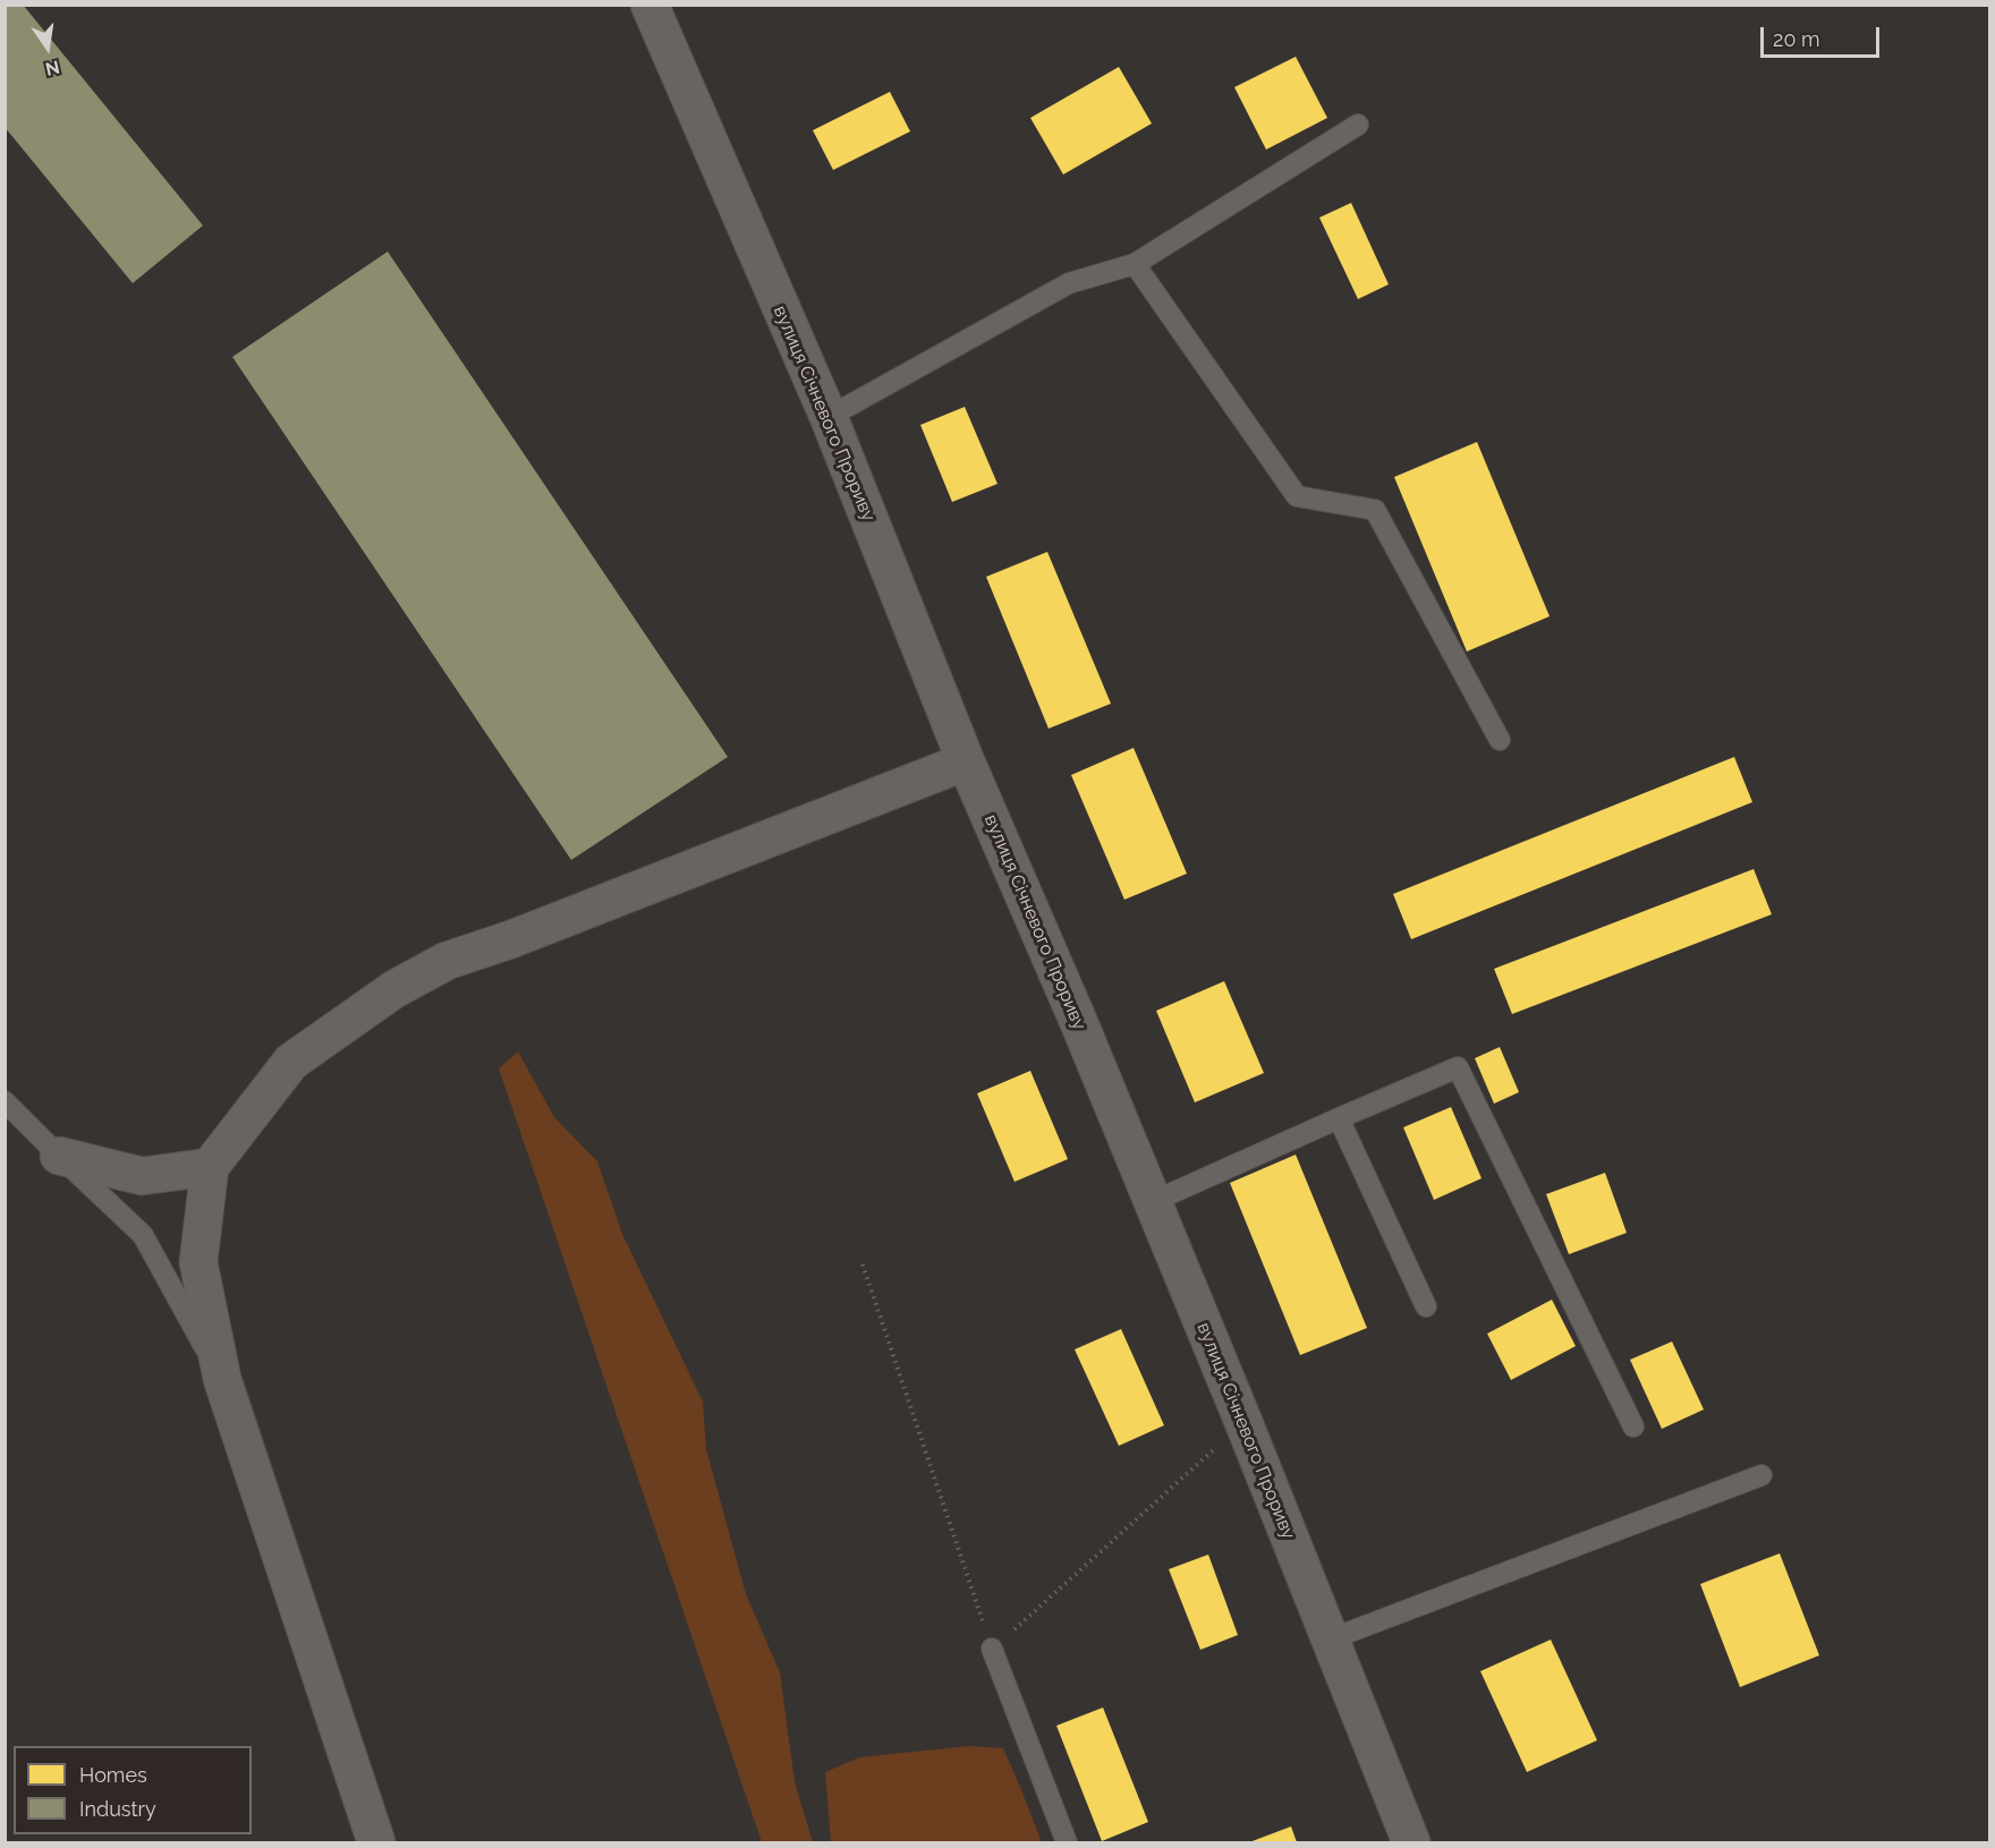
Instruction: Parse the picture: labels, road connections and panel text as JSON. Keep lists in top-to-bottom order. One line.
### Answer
{"streets":{"street":["вулиця Січневого Прориву"]},"legend":["Homes","Industry"],"scale_bar":"20 m","north":"bottom"}
